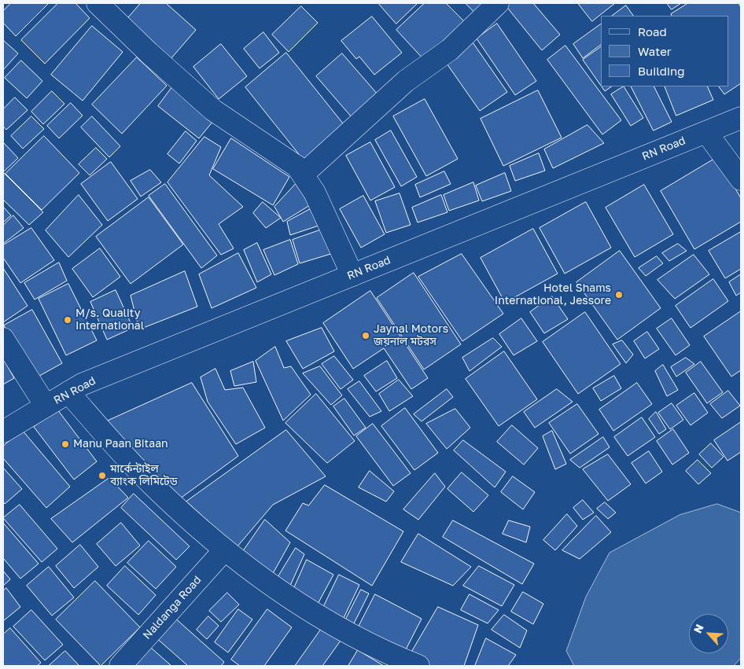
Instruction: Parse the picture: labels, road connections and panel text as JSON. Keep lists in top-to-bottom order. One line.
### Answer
{"streets":{"main road":["RN Road","Naldanga Road"]},"places":["Hotel Shams International, Jessore","M/s. Quality International","Jaynal Motors জয়নাল মটরস","Manu Paan Bitaan","মার্কেন্টাইল ব্যাংক লিমিটেড"],"legend":["Road","Water","Building"],"north":"top left"}
